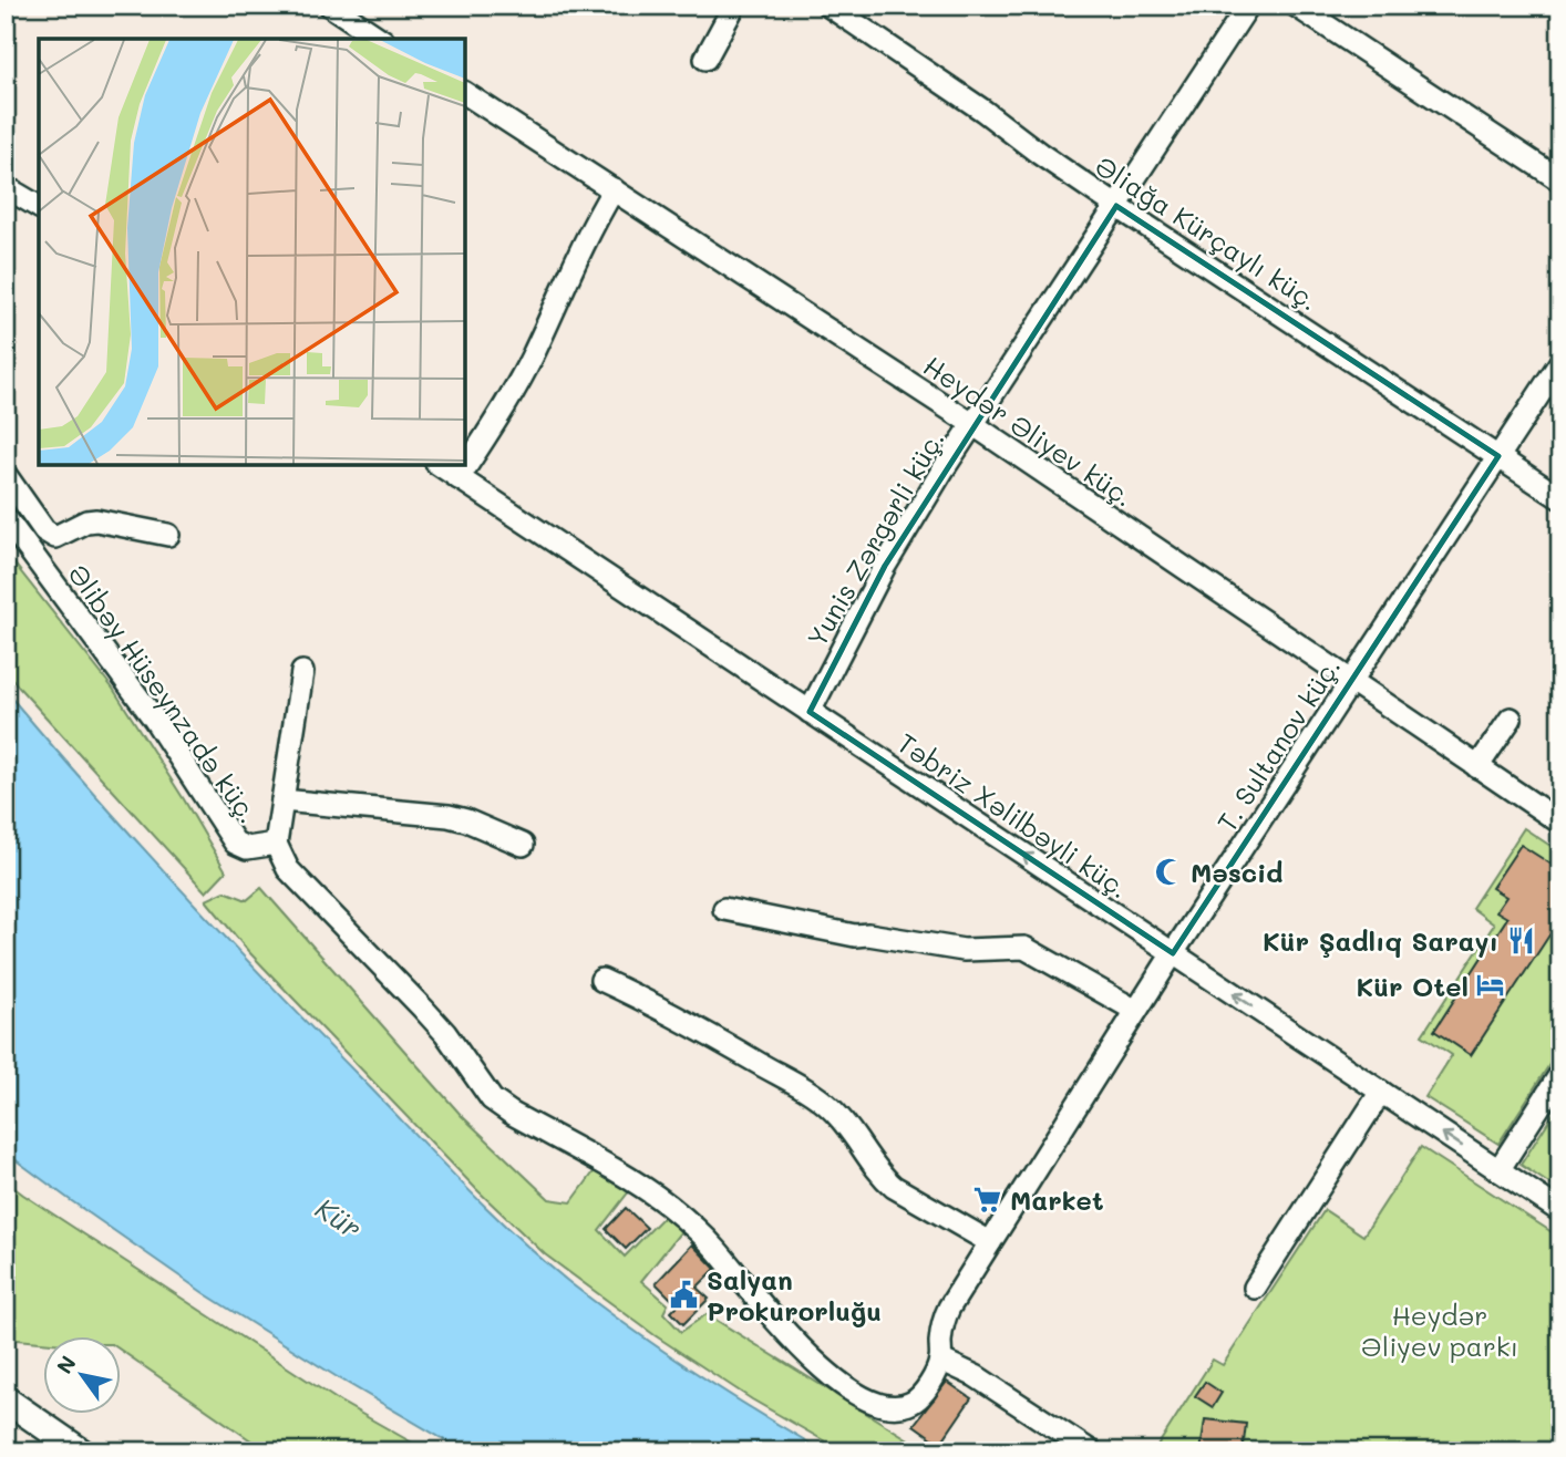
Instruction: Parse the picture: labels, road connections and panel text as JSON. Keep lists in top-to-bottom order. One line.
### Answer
{"streets":{"street":["Əliağa Kürçaylı küç.","Heydər Əliyev küç.","Yunis Zərgərli küç.","Əlibəy Hüseynzadə küç.","T. Sultanov küç.","Təbriz Xəlilbəyli küç."]},"crossings":[["Əliağa Kürçaylı küç.","Yunis Zərgərli küç."],["Əliağa Kürçaylı küç.","T. Sultanov küç."],["Heydər Əliyev küç.","Yunis Zərgərli küç."],["Heydər Əliyev küç.","T. Sultanov küç."],["Yunis Zərgərli küç.","Təbriz Xəlilbəyli küç."],["Əlibəy Hüseynzadə küç.","T. Sultanov küç."],["T. Sultanov küç.","Təbriz Xəlilbəyli küç."]],"water":["Kür"],"parks":["Heydər Əliyev parkı"],"places":{"mosque":["Məscid"],"restaurant":["Kür Şadlıq Sarayı"],"hotel":["Kür Otel"],"supermarket":["Market"],"public building":["Salyan Prokurorluğu"]},"north":"top left"}
